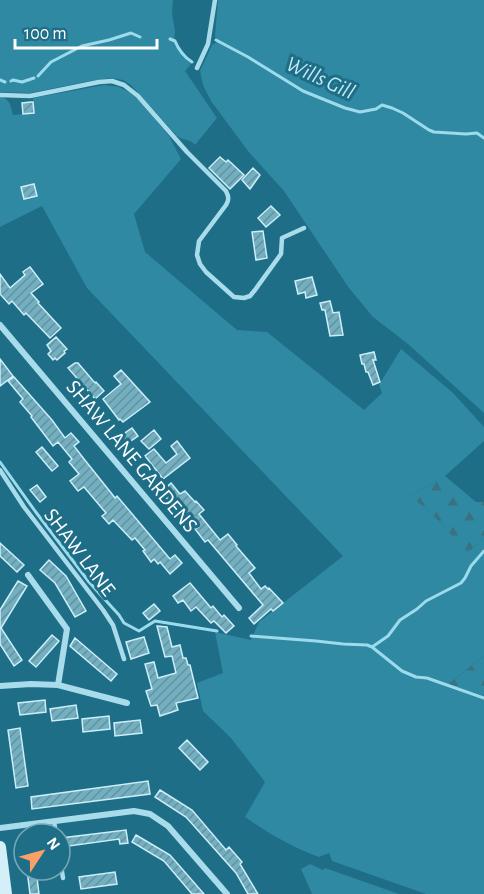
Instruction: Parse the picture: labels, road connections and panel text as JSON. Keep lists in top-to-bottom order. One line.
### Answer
{"streets":{"street":["SHAW LANE GARDENS"],"lane":["SHAW LANE"]},"water":["Wills Gill"],"scale_bar":"100 m","north":"top right"}
